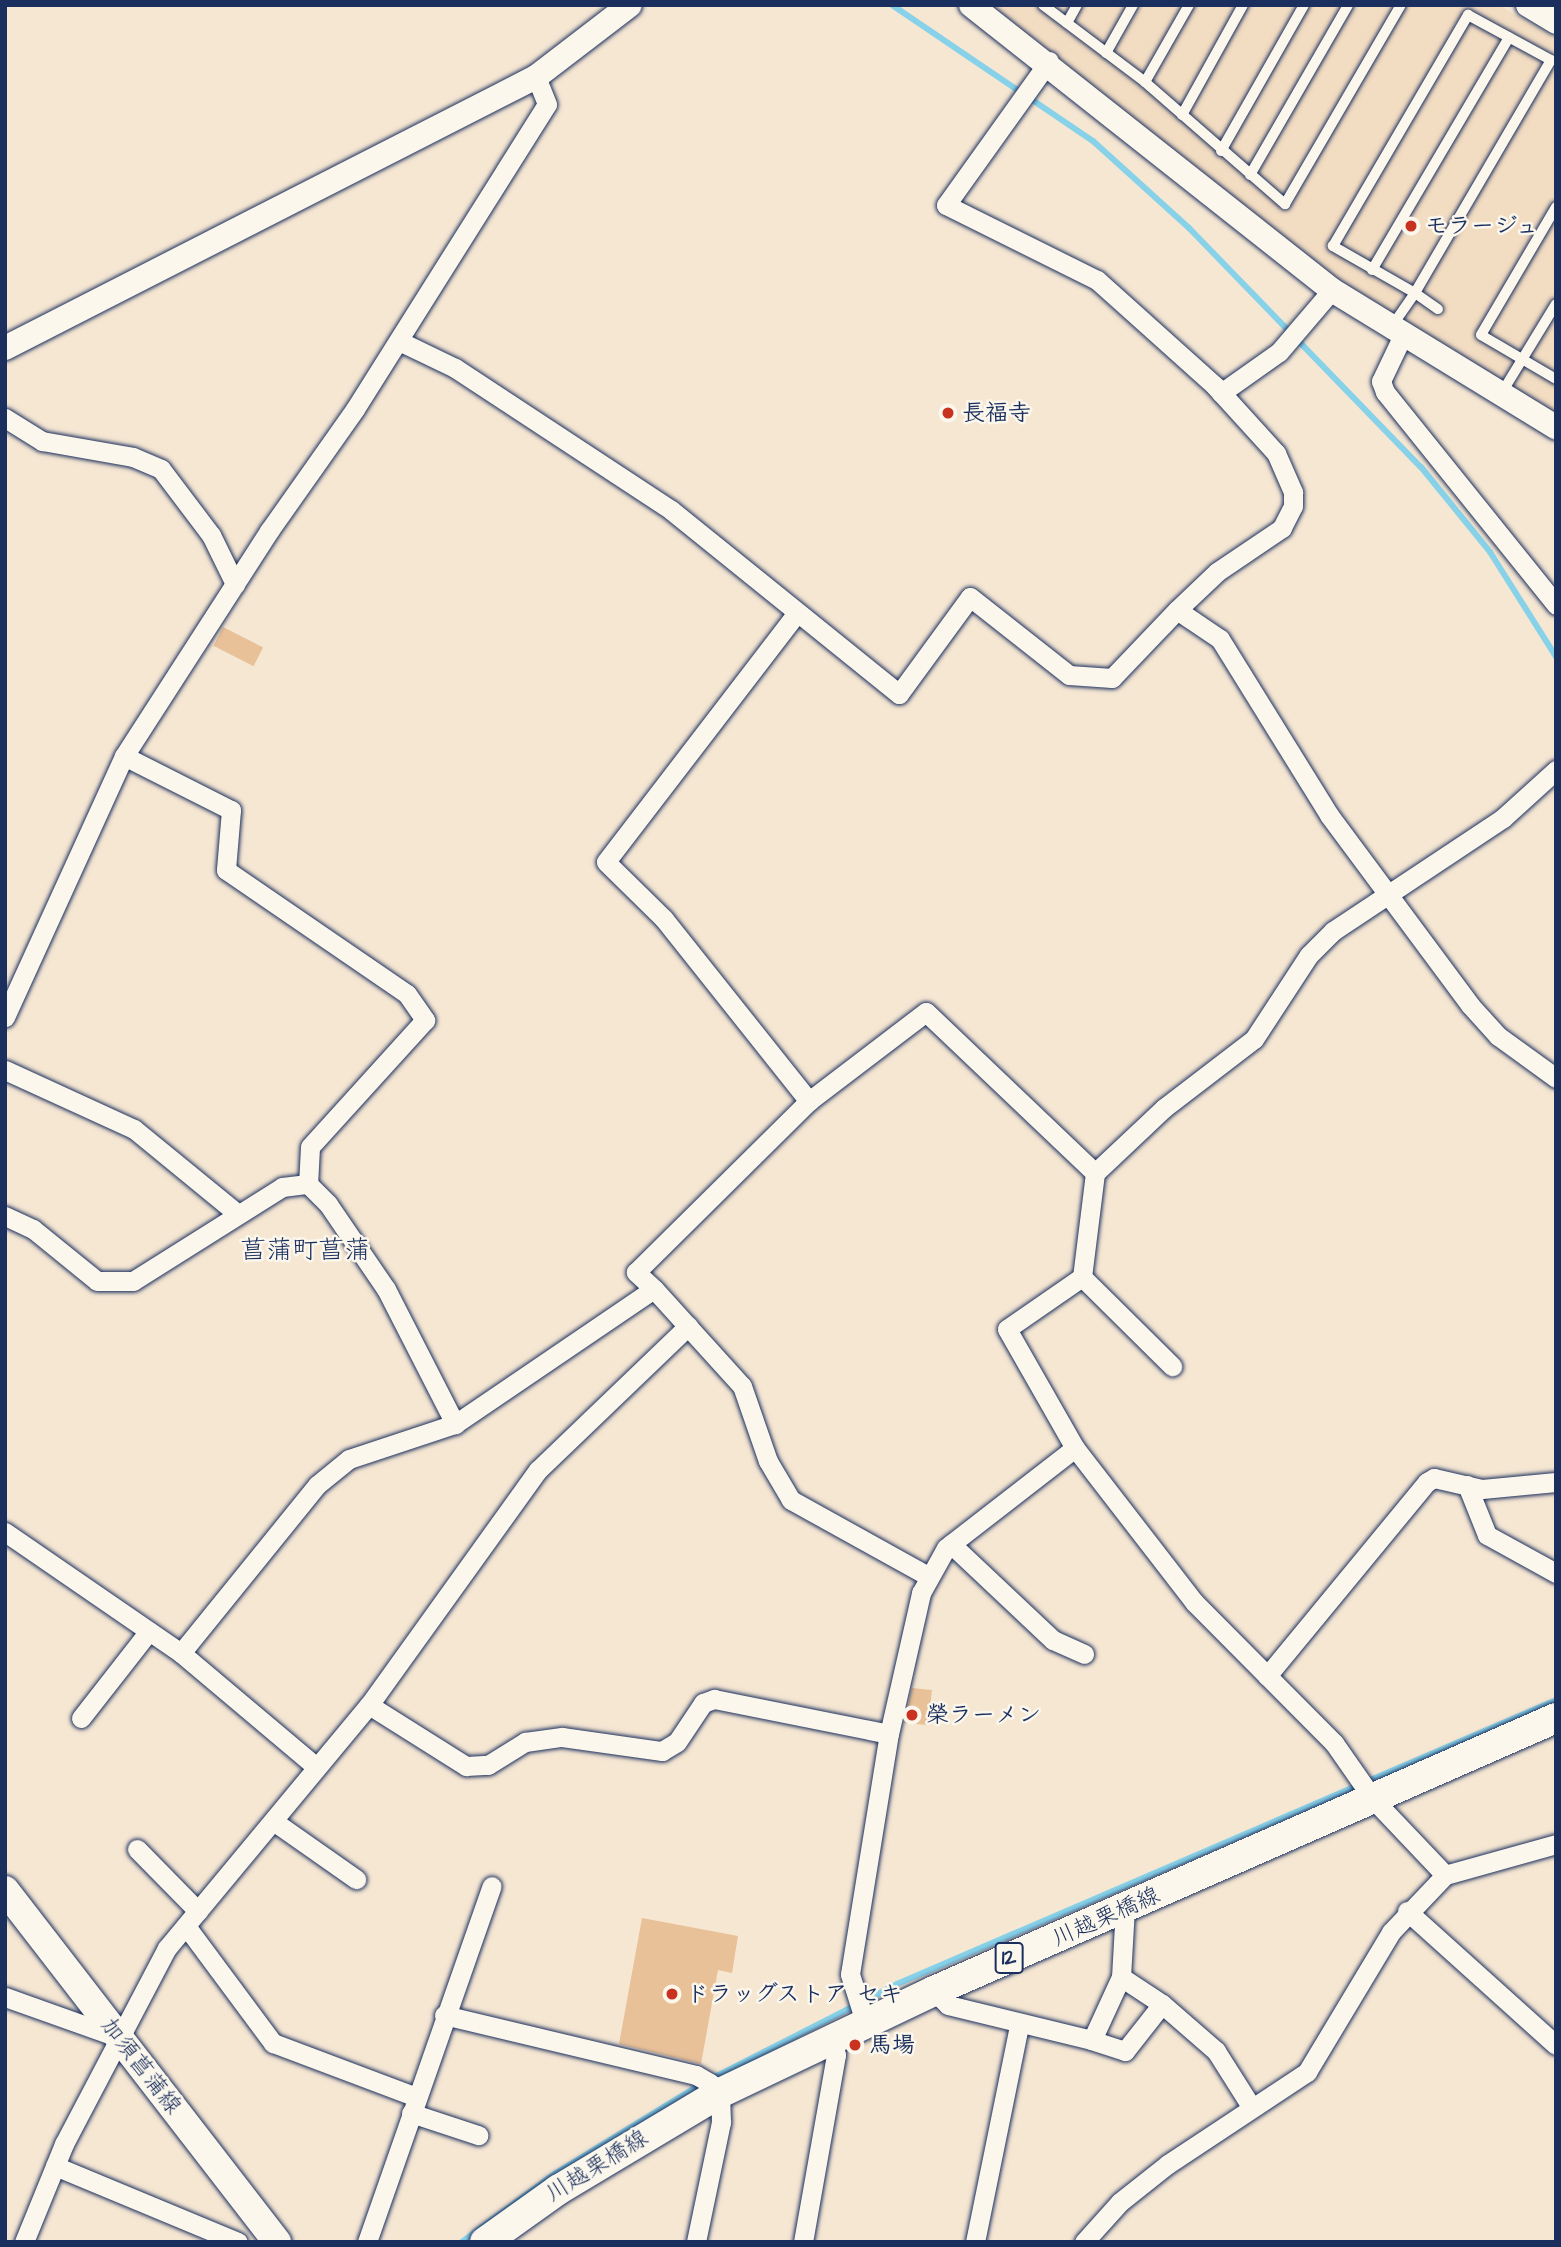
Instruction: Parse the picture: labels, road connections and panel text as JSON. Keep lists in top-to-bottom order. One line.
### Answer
{"streets":{"main road":["川越栗橋線","12","加須菖蒲線"]},"districts":["菖蒲町菖蒲"],"places":["モラージュ","長福寺","榮ラーメン","ドラッグストア セキ","馬場"]}
